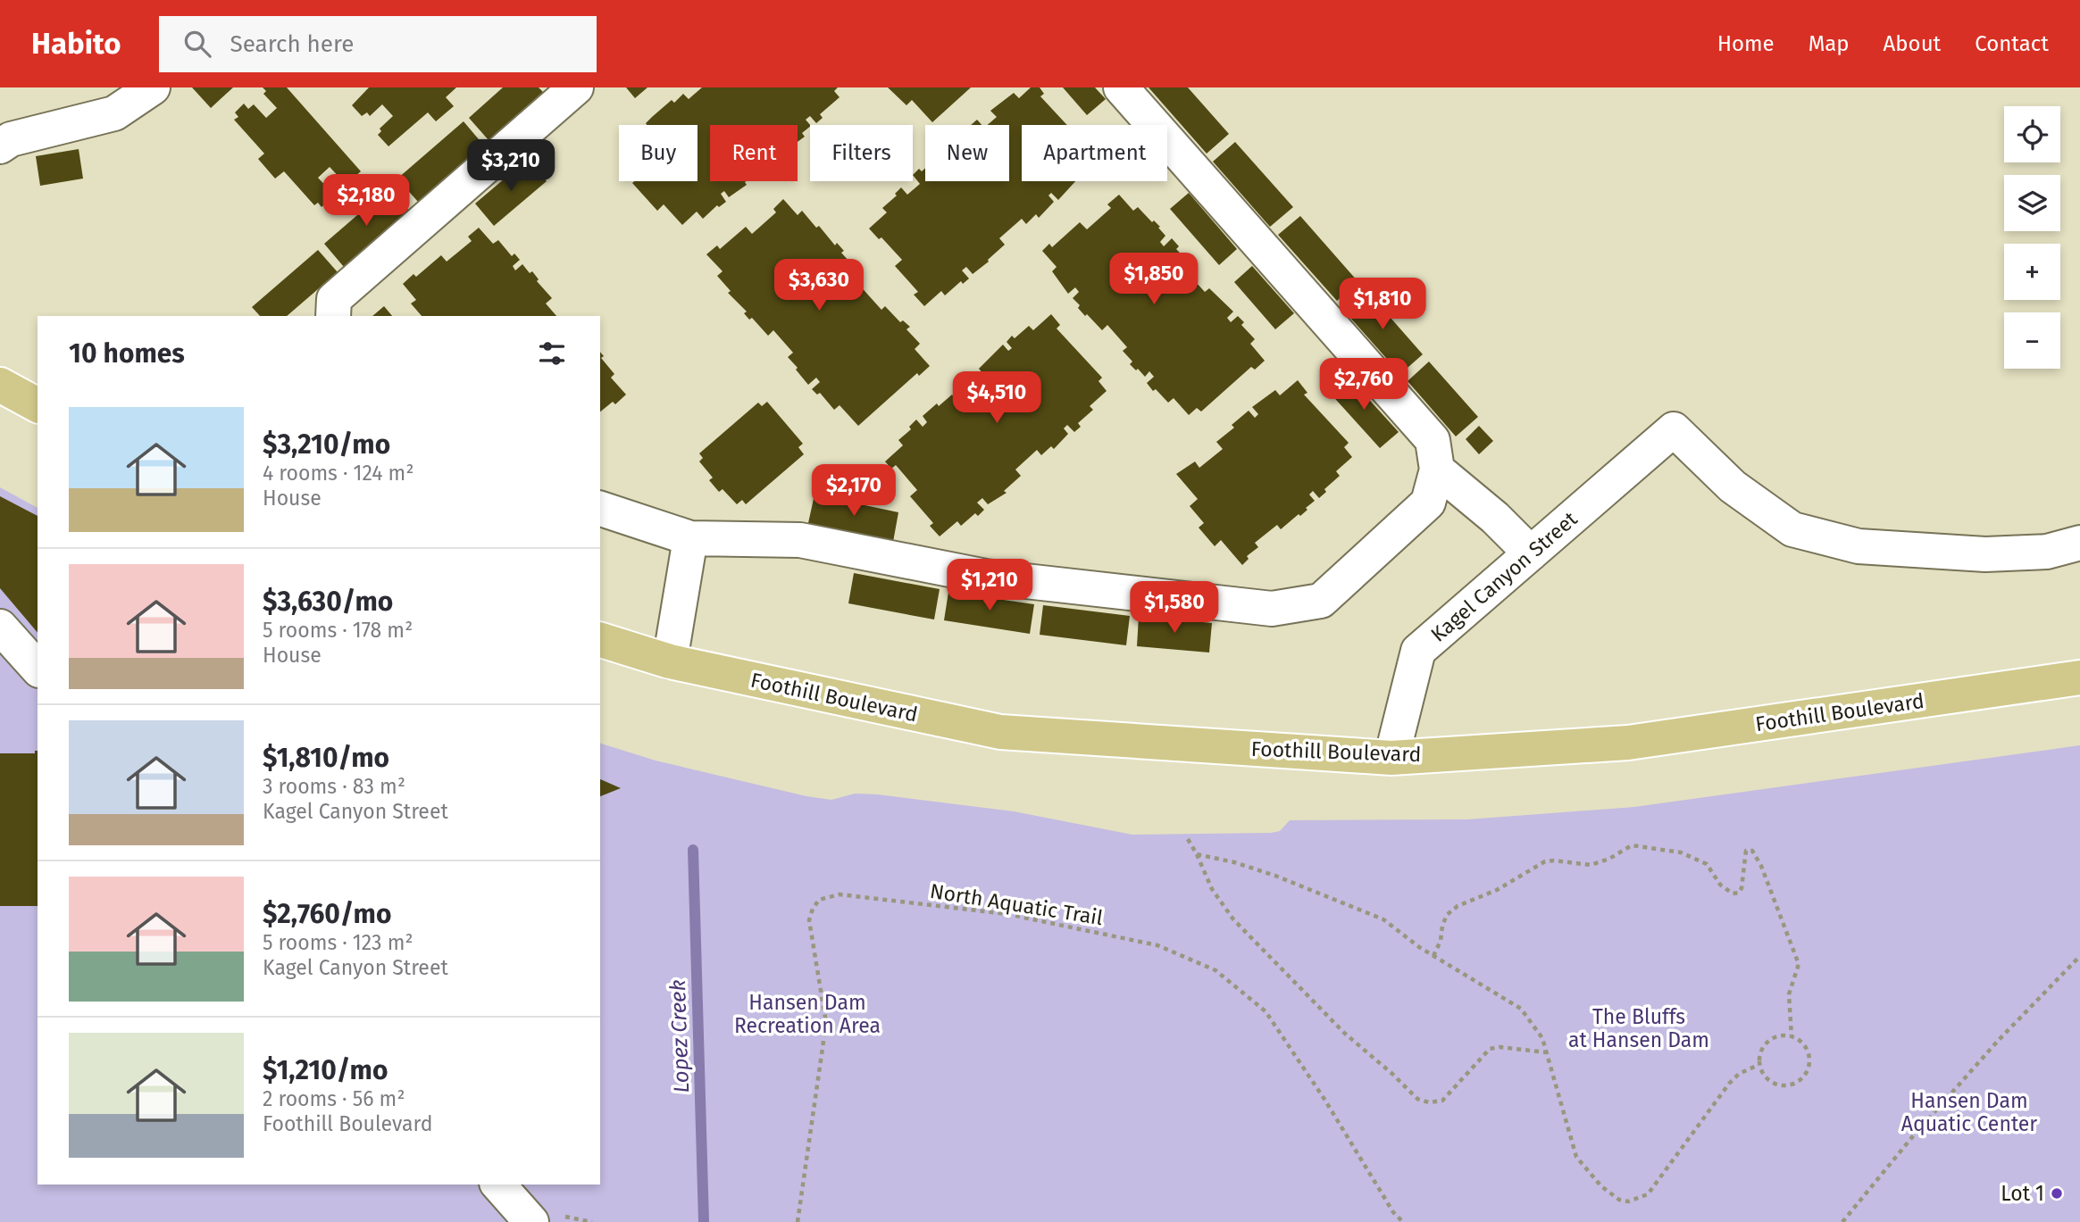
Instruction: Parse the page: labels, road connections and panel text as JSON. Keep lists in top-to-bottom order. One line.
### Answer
{"streets":{"main road":["Foothill Boulevard"],"street":["Kagel Canyon Street"],"path":["North Aquatic Trail"]},"crossings":[["Kagel Canyon Street","Foothill Boulevard"]],"water":["Lopez Creek"],"parks":["Hansen Dam Recreation Area","The Bluffs at Hansen Dam","Hansen Dam Aquatic Center"],"places":["Lot 1"],"page":{"header":"Habito","search":"Search here","nav":["Home","Map","About","Contact"],"map_buttons":["+","−"],"chip":["Buy","Rent","Filters","New","Apartment"],"price":["$3,210","$2,180","$1,850","$3,630","$1,810","$2,760","$4,510","$2,170","$1,210","$1,580"],"heading":"10 homes","list":[{"name":"$3,210/mo","note":"4 rooms · 124 m² · House"},{"name":"$3,630/mo","note":"5 rooms · 178 m² · House"},{"name":"$1,810/mo","note":"3 rooms · 83 m² · Kagel Canyon Street"},{"name":"$2,760/mo","note":"5 rooms · 123 m² · Kagel Canyon Street"},{"name":"$1,210/mo","note":"2 rooms · 56 m² · Foothill Boulevard"}]}}
